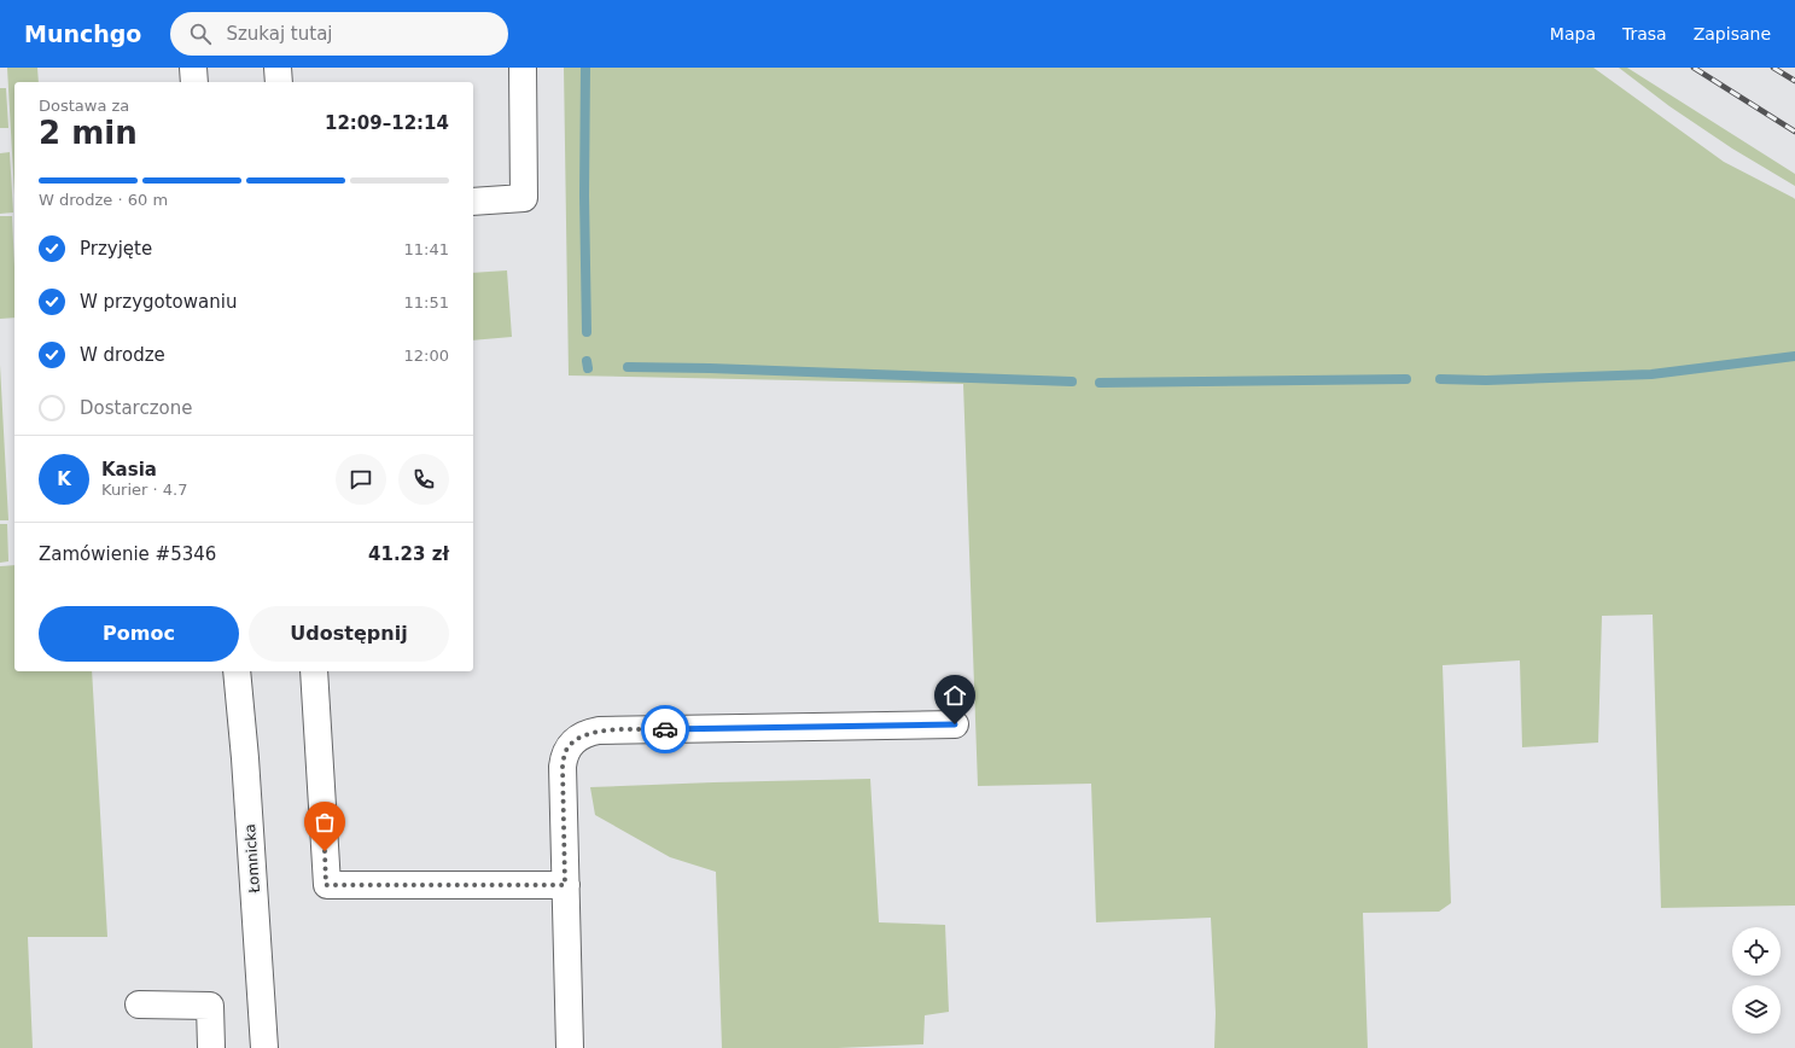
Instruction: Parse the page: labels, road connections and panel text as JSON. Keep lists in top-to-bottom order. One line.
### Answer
{"streets":{"street":["Łomnicka"]},"page":{"header":"Munchgo","search":"Szukaj tutaj","nav":["Mapa","Trasa","Zapisane"],"heading":["2 min","Dostawa za","12:09–12:14"],"panel":["Kasia","Kurier · 4.7","Zamówienie #5346","41.23 zł"],"bar":"W drodze · 60 m","list":[["Przyjęte","11:41"],["W przygotowaniu","11:51"],["W drodze","12:00"],"Dostarczone"],"round":"K","buttons":["Pomoc","Udostępnij"]}}
